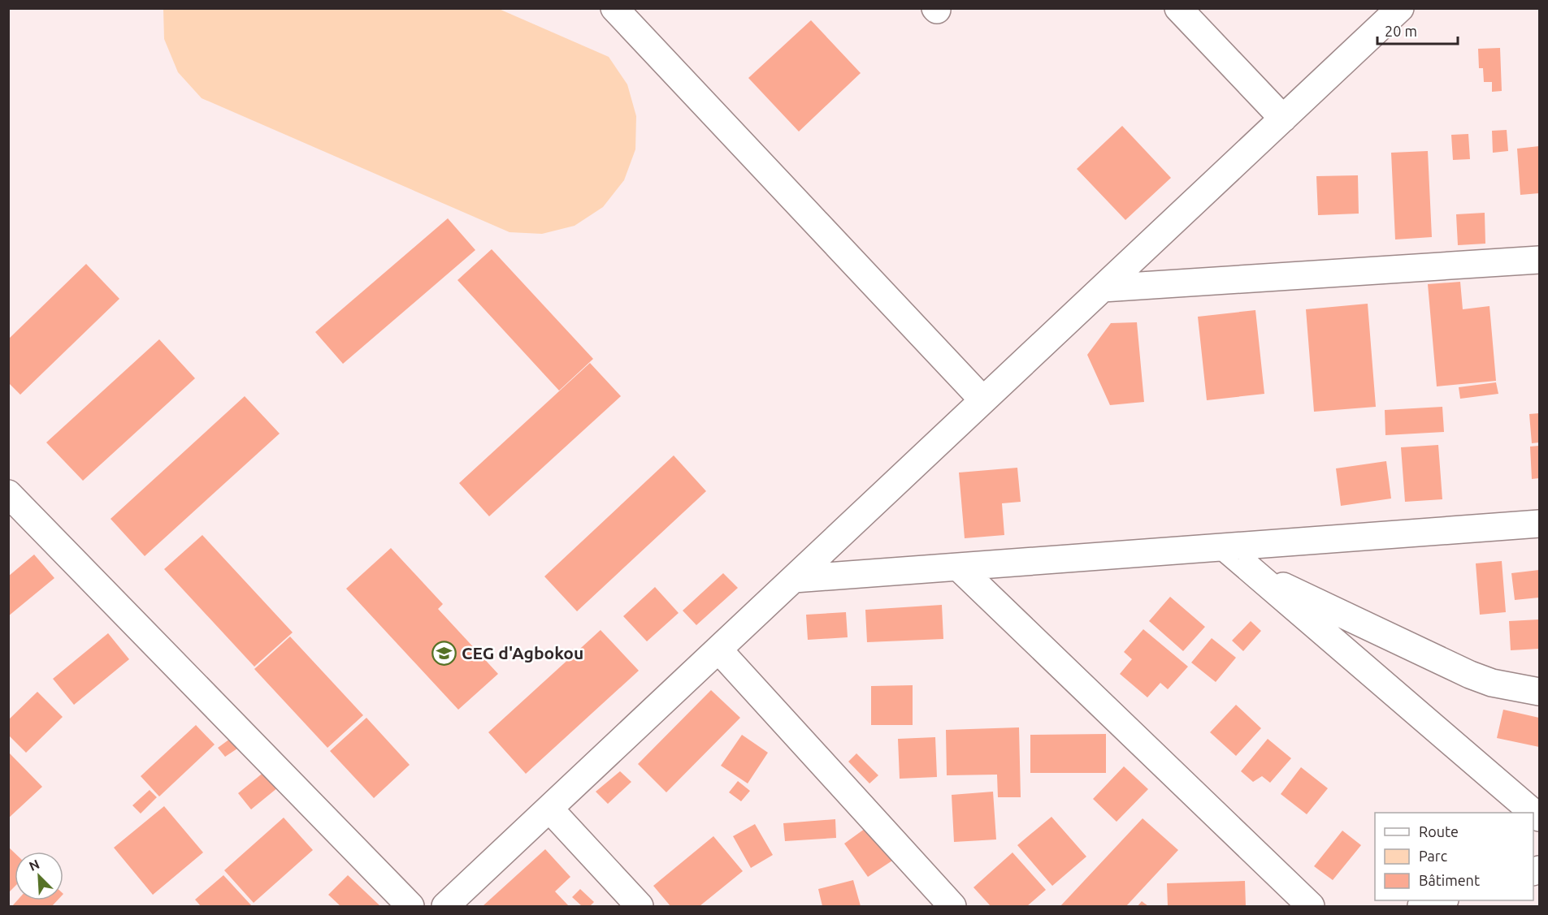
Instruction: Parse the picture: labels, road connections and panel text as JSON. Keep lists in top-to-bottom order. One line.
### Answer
{"places":{"school or university":["CEG d'Agbokou"]},"legend":["Route","Parc","Bâtiment"],"scale_bar":"20 m","north":"top left"}
